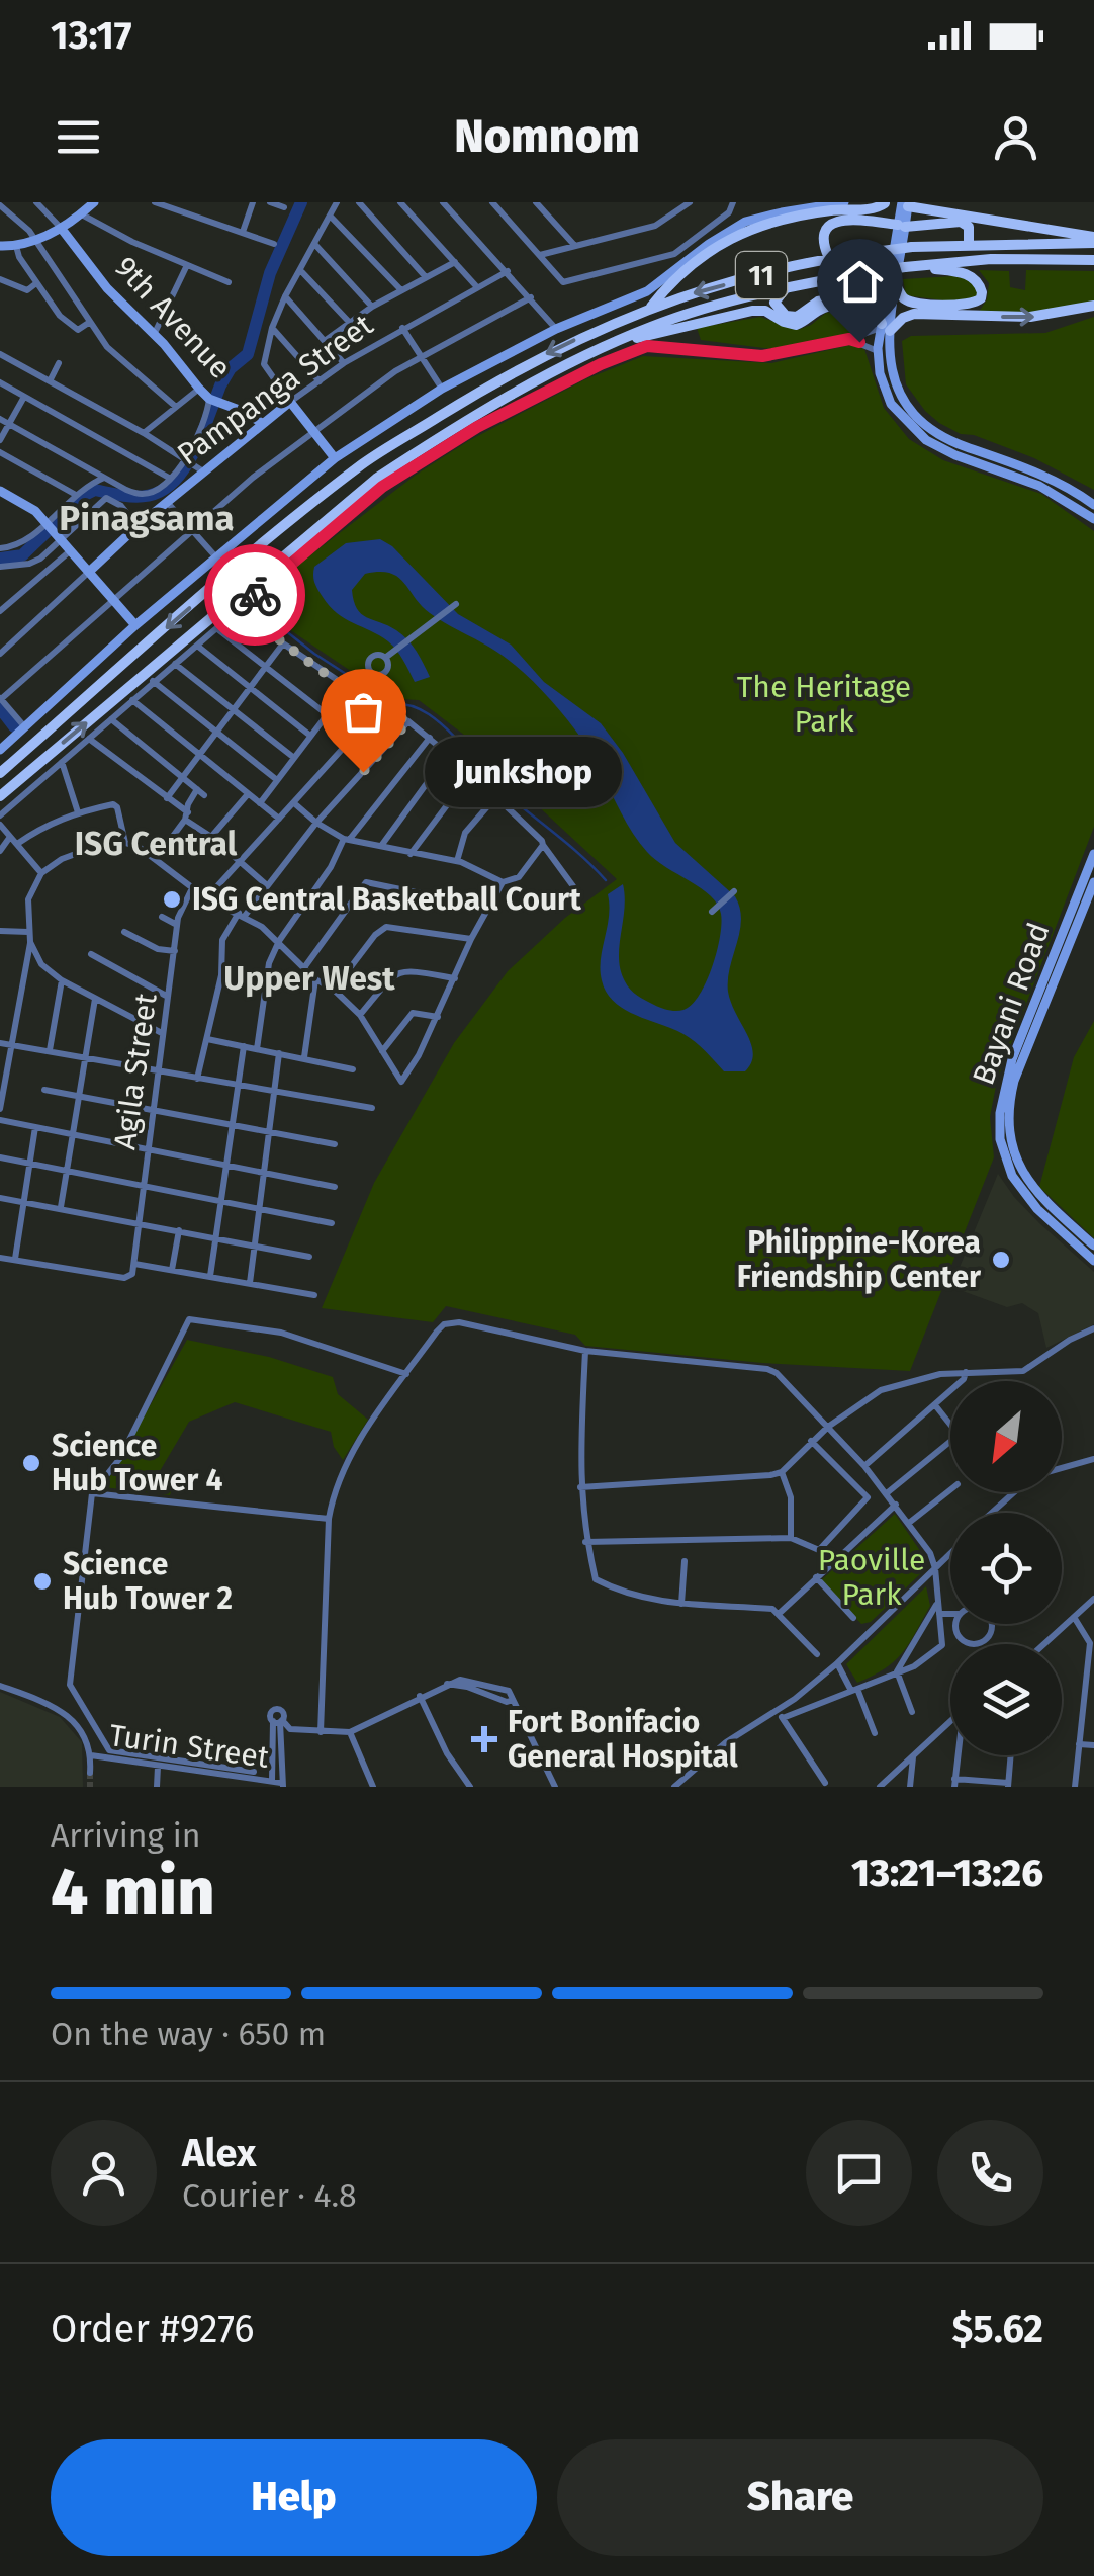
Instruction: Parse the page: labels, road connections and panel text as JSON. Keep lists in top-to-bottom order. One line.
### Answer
{"streets":{"main road":["11","9th Avenue","Pampanga Street","Bayani Road"],"street":["Agila Street","Turin Street"]},"crossings":[["9th Avenue","Pampanga Street"]],"districts":["Pinagsama","ISG Central","Upper West"],"parks":["The Heritage Park","Paoville Park"],"places":{"other":["Junkshop","ISG Central Basketball Court","Philippine-Korea Friendship Center","Science Hub Tower 4","Science Hub Tower 2"],"health":["Fort Bonifacio General Hospital"]},"north":"bottom left","page":{"status":"13:17","header":"Nomnom","bubble":"Junkshop","heading":["4 min","Arriving in","13:21–13:26"],"panel":["Alex","Courier · 4.8","Order #9276","$5.62"],"bar":"On the way · 650 m","buttons":["Help","Share"]}}
